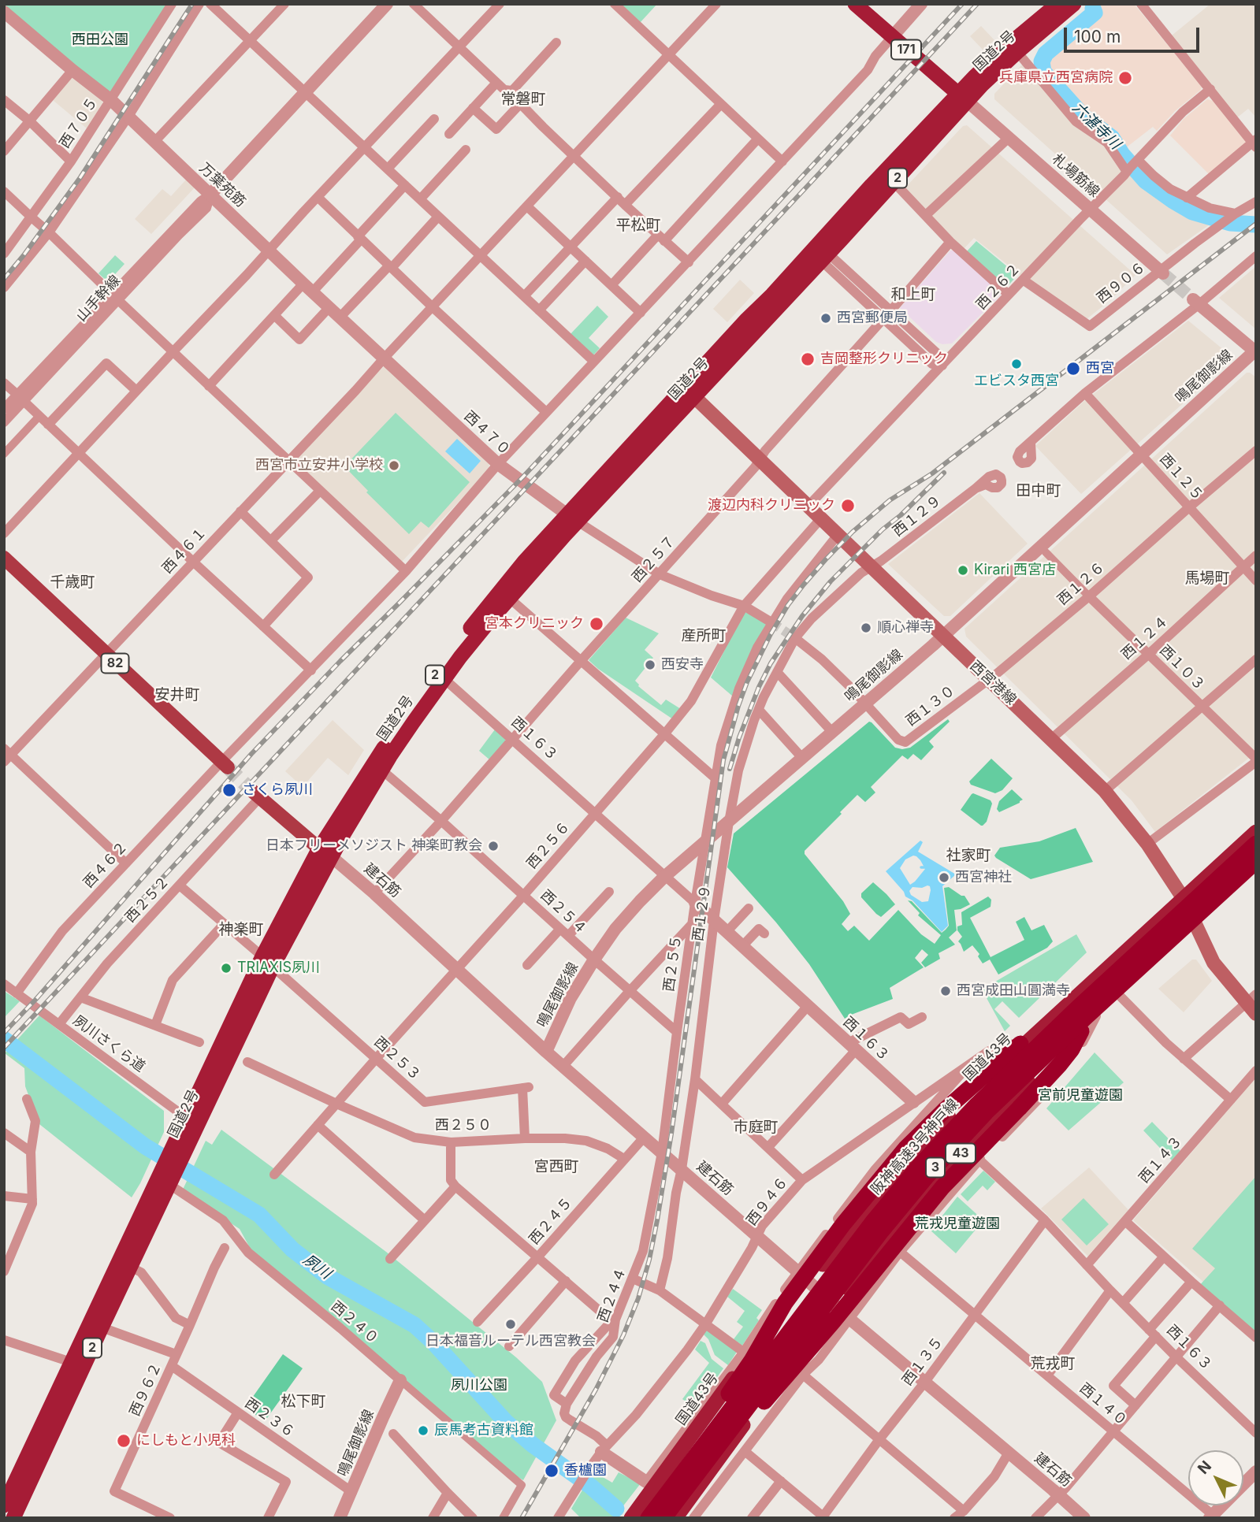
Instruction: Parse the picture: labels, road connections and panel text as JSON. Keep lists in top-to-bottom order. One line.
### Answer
{"streets":{"highway":["171","国道2号","2","国道43号","阪神高速3号神戸線","43","3"],"main road":["82","西宮港線"],"street":["西７０５","札場筋線","万葉苑筋","西９０６","西２６２","山手幹線","鳴尾御影線","西４７０","西１２５","西１２９","西４６１","西２５７","西１２６","西１２４","西１０３","西１３０","西１６３","西２５６","西４６２","建石筋","西２５２","西２５４","西２５５","夙川さくら道","西２５３","西２５０","西１４３","西９４６","西２４５","西２４４","西２４０","西１３５","西９６２","西１４０","西２３６"]},"crossings":[["171","国道2号"],["171","札場筋線"],["171","西４６２"],["国道2号","札場筋線"],["国道2号","西４７０"],["国道2号","西宮港線"],["国道2号","西１６３"],["国道2号","建石筋"],["国道2号","西２５４"],["国道2号","夙川さくら道"],["国道2号","西２５３"],["国道2号","西２４０"],["西７０５","万葉苑筋"],["札場筋線","西９０６"],["札場筋線","西２６２"],["万葉苑筋","山手幹線"],["万葉苑筋","西４７０"],["西９０６","西２６２"],["西２６２","西宮港線"],["鳴尾御影線","西１２５"],["鳴尾御影線","西１２９"],["鳴尾御影線","西宮港線"],["鳴尾御影線","西１３０"],["鳴尾御影線","西１６３"],["鳴尾御影線","建石筋"],["鳴尾御影線","西２５４"],["鳴尾御影線","西２５５"],["鳴尾御影線","西２４０"],["鳴尾御影線","西２３６"],["西４７０","西４６１"],["西４７０","西４６２"],["西１２５","西１２６"],["西１２５","西１２４"],["西１２９","西宮港線"],["西１２９","西１３０"],["西１２９","西１６３"],["西１２９","建石筋"],["西４６１","82"],["西２５７","西宮港線"],["西２５７","西１６３"],["西２５７","建石筋"],["西２５７","西２５４"],["西１２６","西１０３"],["西１２６","西宮港線"],["西１２６","西１３０"],["西１２４","西１０３"],["西１２４","西宮港線"],["82","西４６２"],["西宮港線","西１３０"],["西宮港線","西２５６"],["西宮港線","西２５５"],["西宮港線","国道43号"],["西宮港線","43"],["西１６３","西２５６"],["西１６３","西２５５"],["西１６３","国道43号"],["西１６３","43"],["西１６３","西１４３"],["西１６３","西９４６"],["西１６３","西１３５"],["西２５６","建石筋"],["西２５６","西２５４"],["西２５６","西２５３"],["西２５６","西２５０"],["西４６２","夙川さくら道"],["建石筋","西２５５"],["建石筋","国道43号"],["建石筋","43"],["建石筋","西９４６"],["建石筋","西２４５"],["建石筋","西２４４"],["建石筋","西１３５"],["西２５２","夙川さくら道"],["西２５２","西２５３"],["西２５４","西２５５"],["西２５５","西２４４"],["国道43号","西９４６"],["西２５３","西２５０"],["西２５０","西２４５"],["西１３５","西１４０"],["西９６２","西２３６"]],"districts":["常磐町","平松町","和上町","田中町","馬場町","千歳町","産所町","安井町","社家町","神楽町","市庭町","宮西町","荒戎町","松下町"],"water":["六湛寺川","夙川"],"parks":["西田公園","宮前児童遊園","荒戎児童遊園","夙川公園"],"places":["兵庫県立西宮病院","西宮郵便局","吉岡整形クリニック","エビスタ西宮","西宮","西宮市立安井小学校","渡辺内科クリニック","Kirari 西宮店","宮本クリニック","順心禅寺","西安寺","さくら夙川","日本フリーメソジスト 神楽町教会","西宮神社","TRIAXIS夙川","西宮成田山圓満寺","日本福音ルーテル西宮教会","辰馬考古資料館","にしもと小児科","香櫨園"],"scale_bar":"100 m","north":"top left"}
